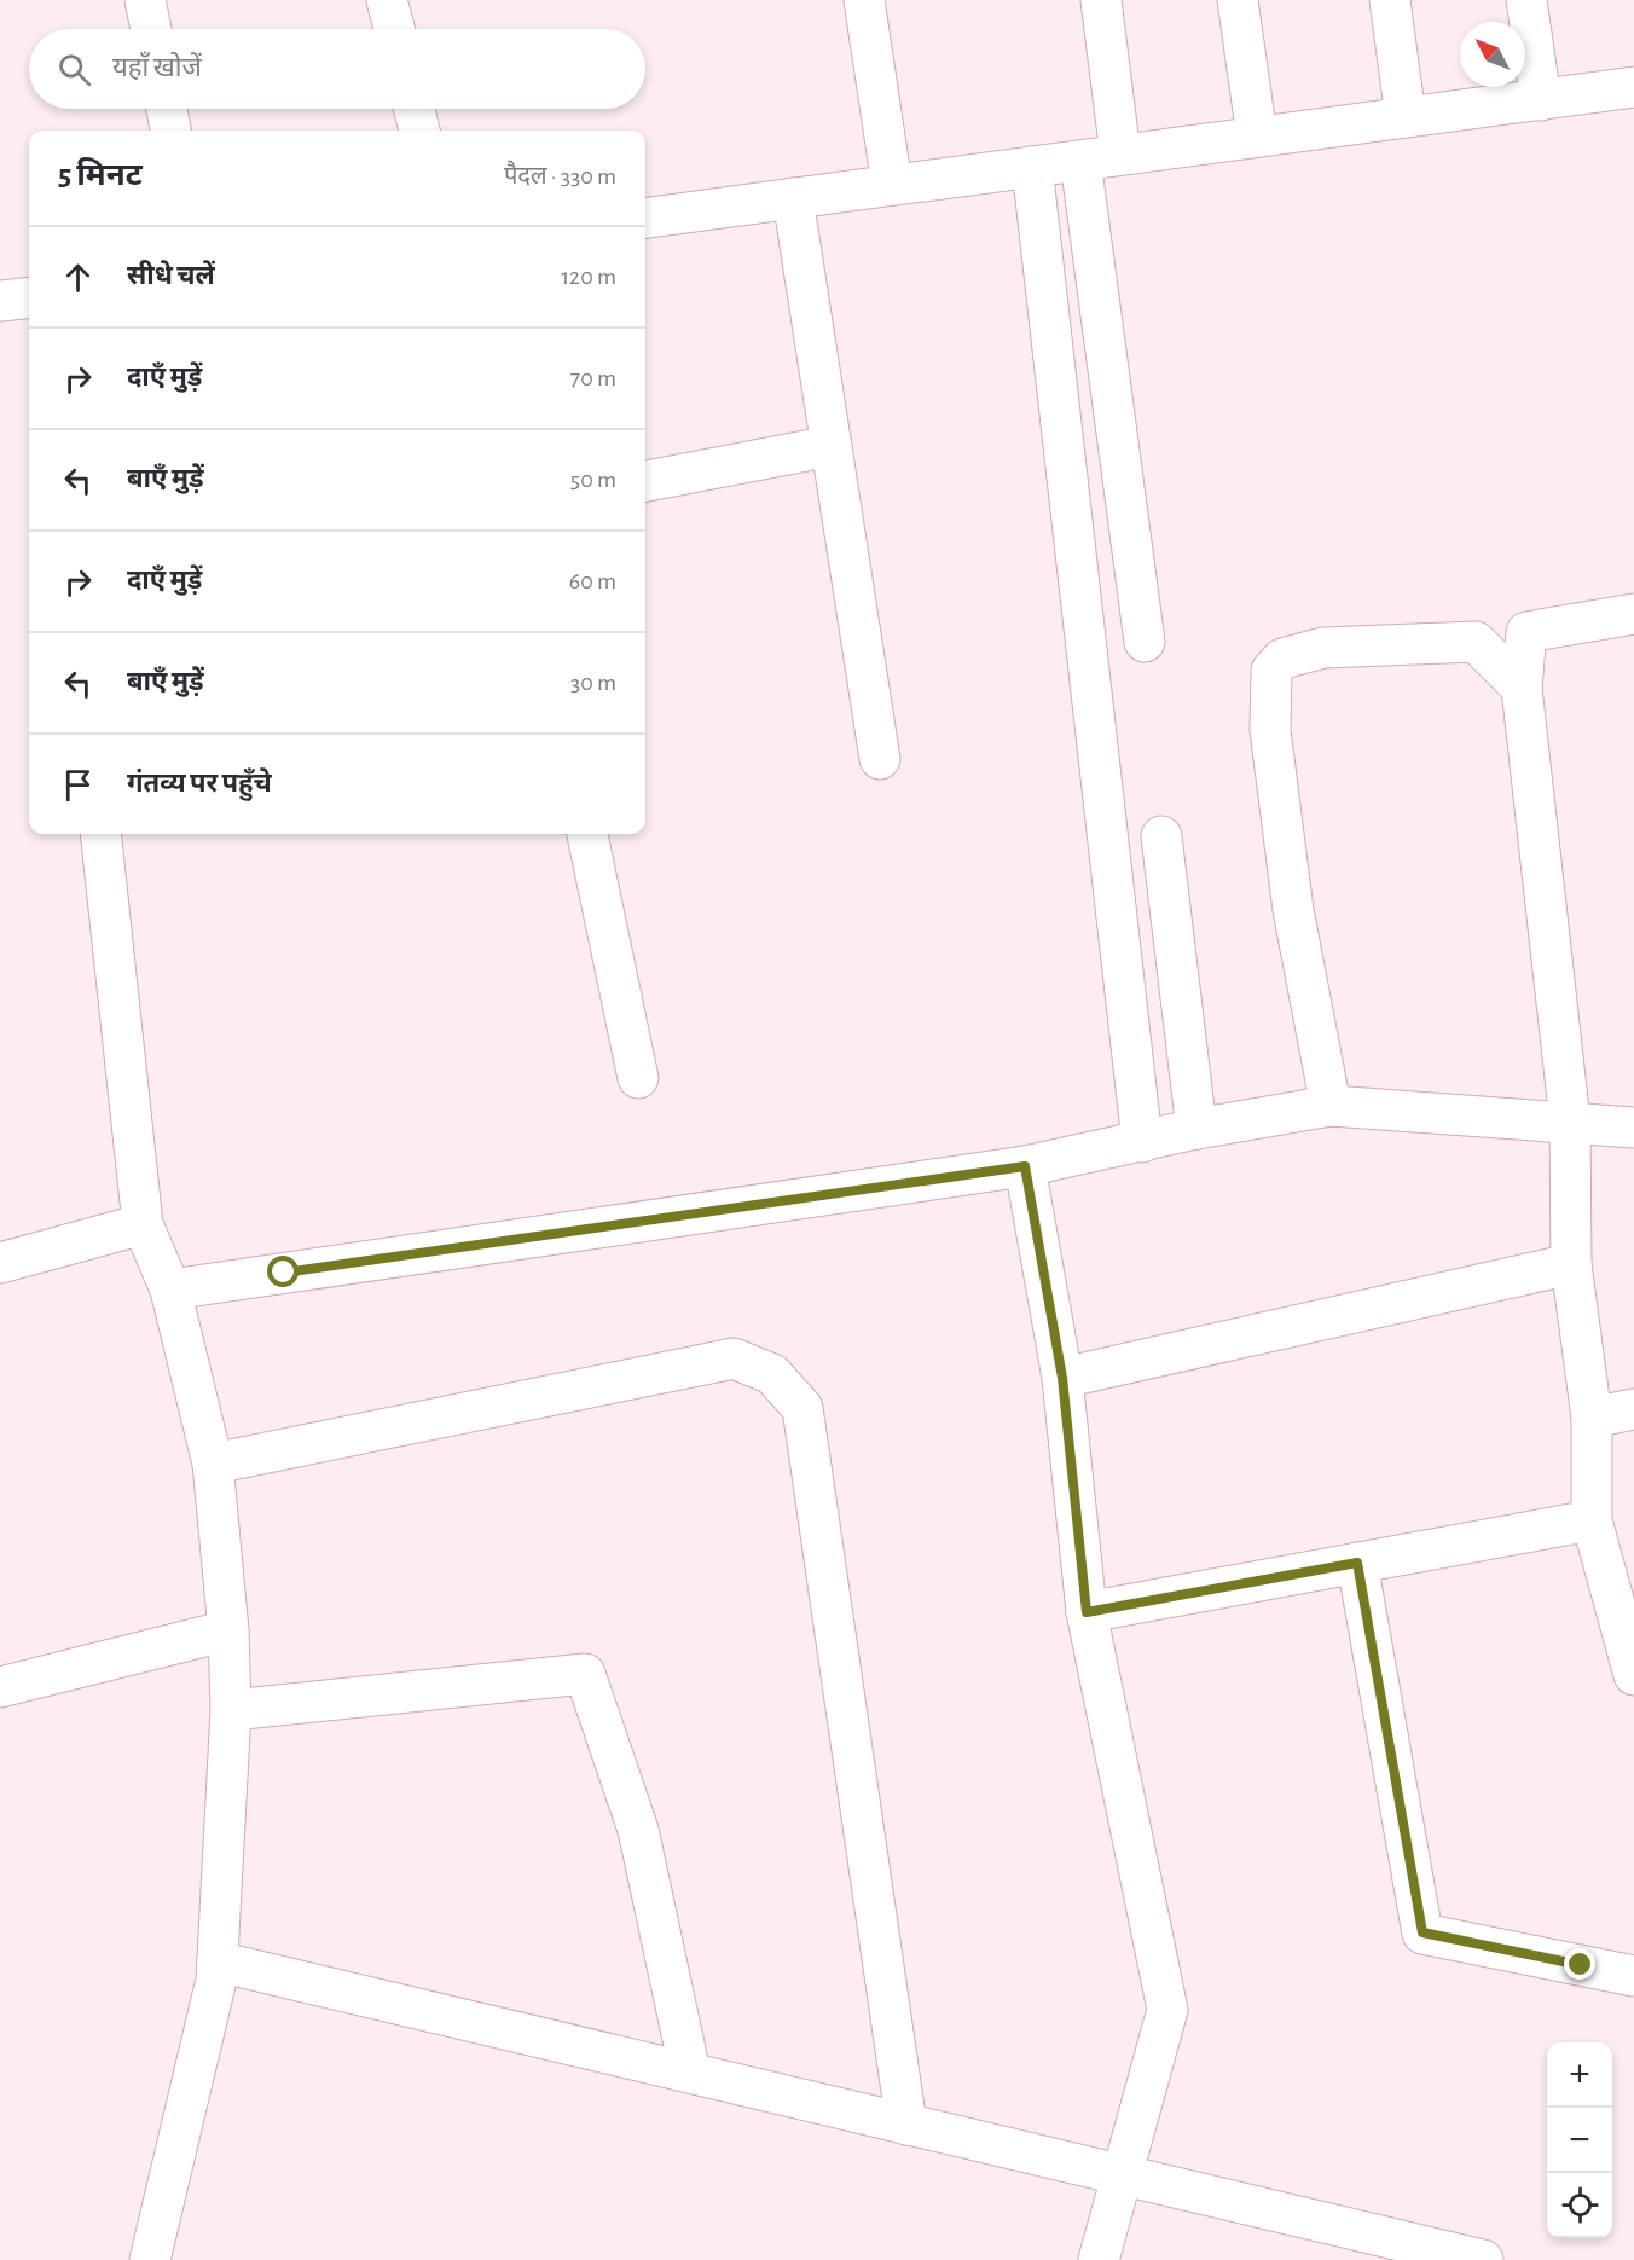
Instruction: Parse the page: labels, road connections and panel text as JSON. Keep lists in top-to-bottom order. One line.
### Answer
{"north":"top left","page":{"search":"यहाँ खोजें","heading":["5 मिनट","पैदल · 330 m"],"list":[["सीधे चलें","120 m"],["दाएँ मुड़ें","70 m"],["बाएँ मुड़ें","50 m"],["दाएँ मुड़ें","60 m"],["बाएँ मुड़ें","30 m"],"गंतव्य पर पहुँचे"],"map_buttons":["+","−"]}}
